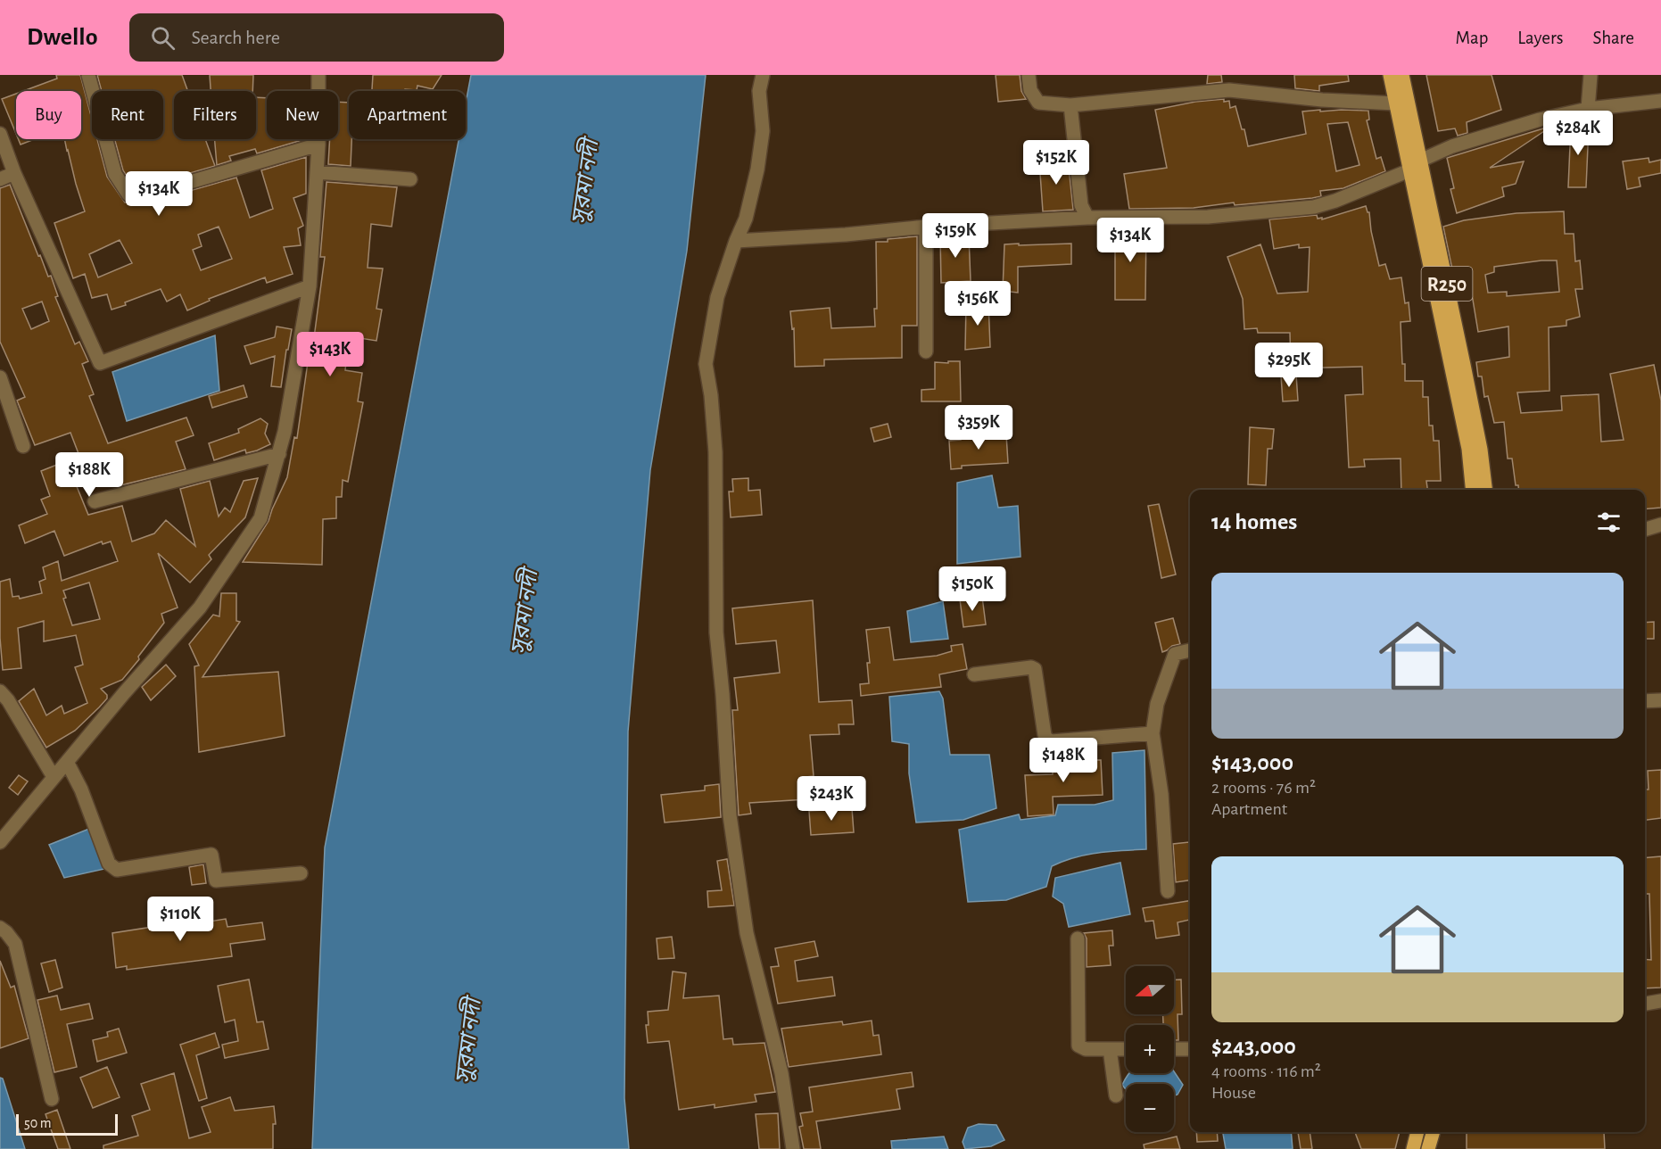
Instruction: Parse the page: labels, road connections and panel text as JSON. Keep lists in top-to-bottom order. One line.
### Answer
{"streets":{"main road":["R250"]},"water":["সুরমা নদী"],"scale_bar":"50 m","north":"left","page":{"header":"Dwello","search":"Search here","nav":["Map","Layers","Share"],"chip":["Buy","Rent","Filters","New","Apartment"],"price":["$284K","$152K","$134K","$159K","$134K","$156K","$143K","$295K","$359K","$188K","$150K","$148K","$243K","$110K"],"heading":"14 homes","list":[{"name":"$143,000","note":"2 rooms · 76 m² · Apartment"},{"name":"$243,000","note":"4 rooms · 116 m² · House"}],"map_buttons":["+","−"],"scale":"50 m"}}
